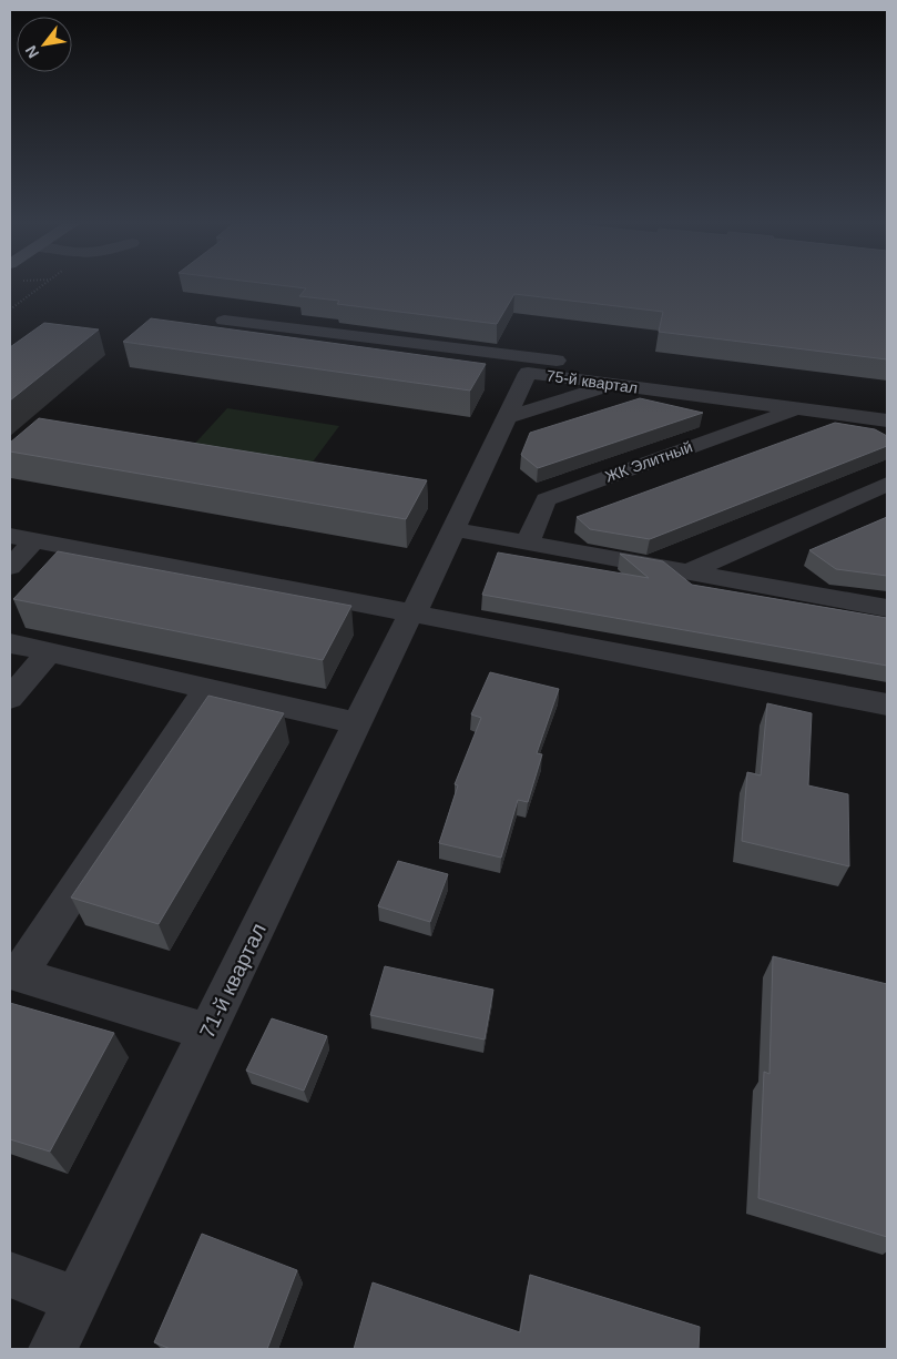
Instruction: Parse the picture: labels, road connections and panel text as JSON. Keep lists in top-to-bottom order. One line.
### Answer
{"streets":{"street":["75-й квартал","ЖК Элитный","71-й квартал"]},"crossings":[["75-й квартал","ЖК Элитный"],["75-й квартал","71-й квартал"]],"north":"bottom left"}
